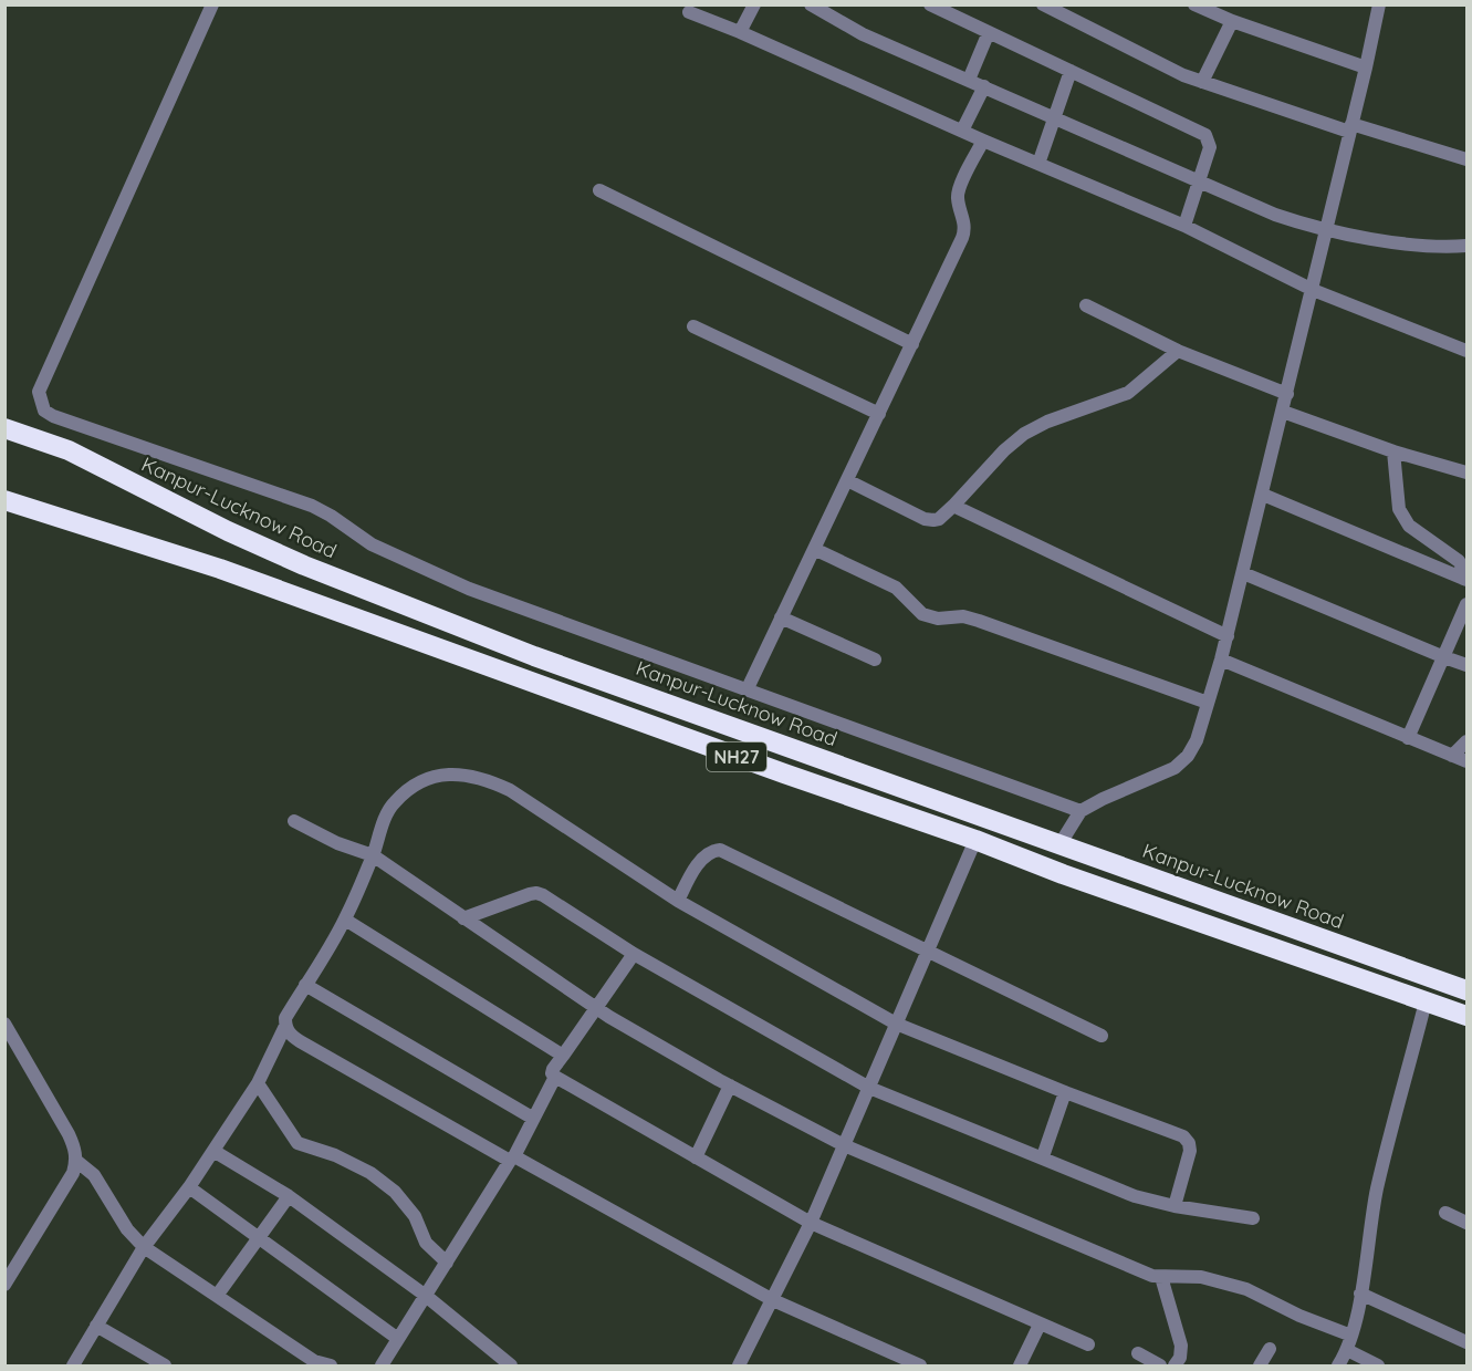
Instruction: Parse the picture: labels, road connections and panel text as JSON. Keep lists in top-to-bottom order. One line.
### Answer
{"streets":{"highway":["Kanpur-Lucknow Road","NH27"]}}
